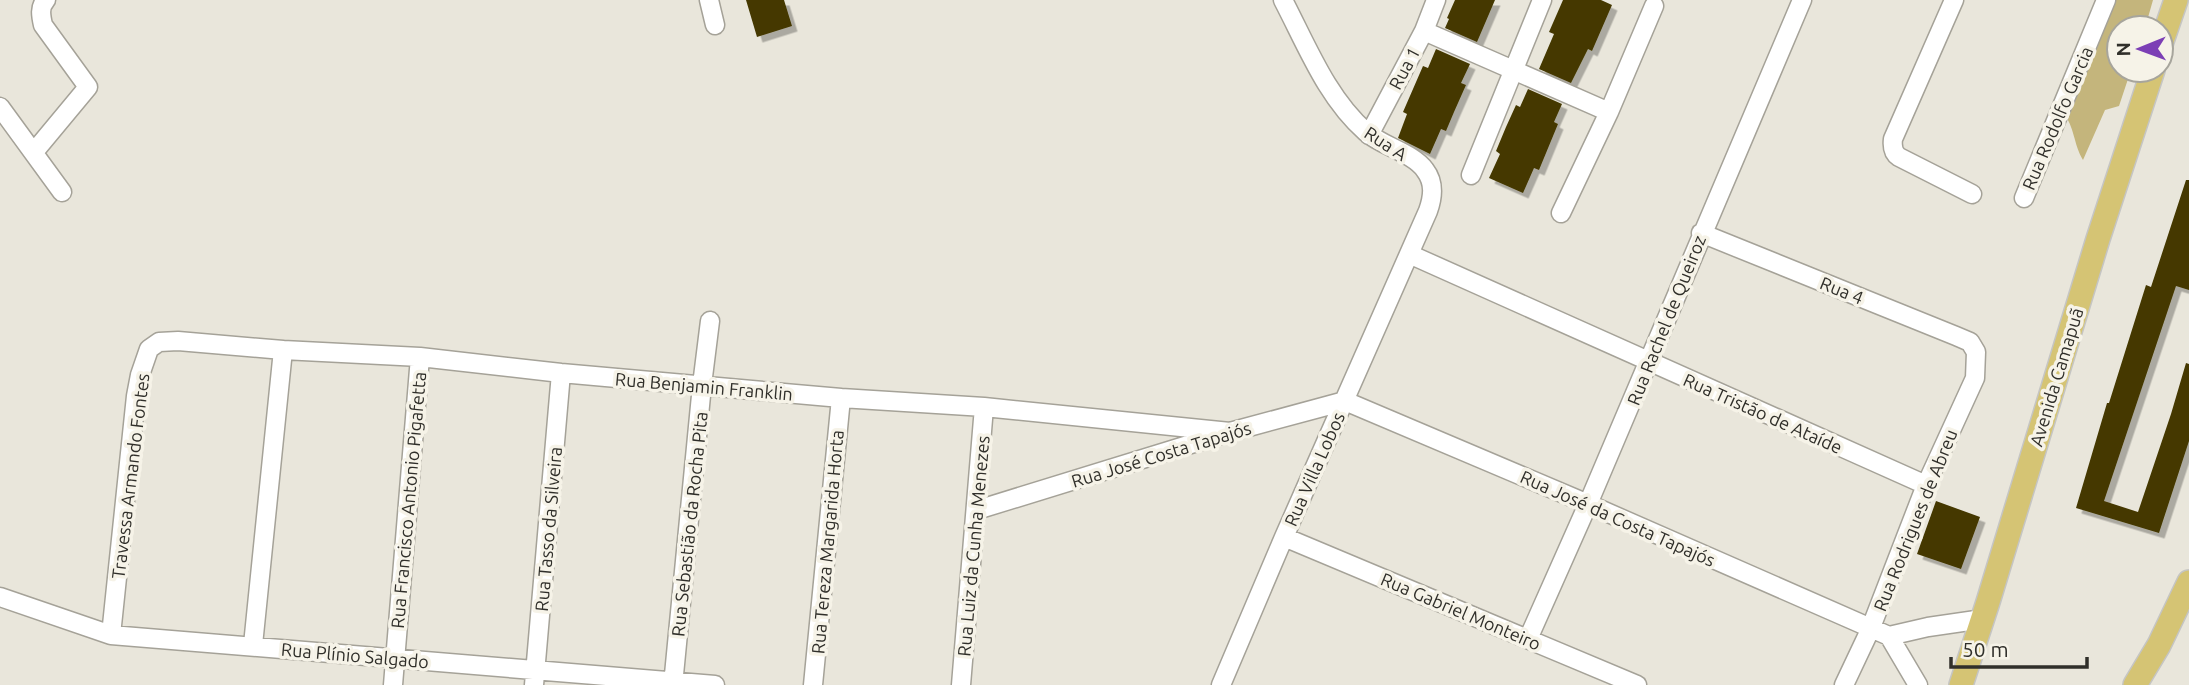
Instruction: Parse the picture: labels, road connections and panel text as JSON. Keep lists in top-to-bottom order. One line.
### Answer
{"streets":{"main road":["Avenida Camapuã"],"street":["Rua 1","Rua Rodolfo Garcia","Rua A","Rua 4","Rua Rachel de Queiroz","Rua Benjamin Franklin","Rua Tristão de Ataíde","Rua José Costa Tapajós","Rua Villa Lobos","Travessa Armando Fontes","Rua Francisco Antonio Pigafetta","Rua José da Costa Tapajós","Rua Rodrigues de Abreu","Rua Sebastião da Rocha Pita","Rua Tasso da Silveira","Rua Tereza Margarida Horta","Rua Luiz da Cunha Menezes","Rua Gabriel Monteiro","Rua Plínio Salgado"]},"crossings":[["Rua 1","Rua A"],["Rua A","Rua Tristão de Ataíde"],["Rua A","Rua Villa Lobos"],["Rua 4","Rua Rachel de Queiroz"],["Rua 4","Rua Rodrigues de Abreu"],["Rua Rachel de Queiroz","Rua Tristão de Ataíde"],["Rua Rachel de Queiroz","Rua José da Costa Tapajós"],["Rua Rachel de Queiroz","Rua Gabriel Monteiro"],["Rua Benjamin Franklin","Rua José Costa Tapajós"],["Rua Benjamin Franklin","Travessa Armando Fontes"],["Rua Benjamin Franklin","Rua Francisco Antonio Pigafetta"],["Rua Benjamin Franklin","Rua Sebastião da Rocha Pita"],["Rua Benjamin Franklin","Rua Tasso da Silveira"],["Rua Benjamin Franklin","Rua Tereza Margarida Horta"],["Rua Benjamin Franklin","Rua Luiz da Cunha Menezes"],["Rua Tristão de Ataíde","Rua Villa Lobos"],["Rua Tristão de Ataíde","Rua Rodrigues de Abreu"],["Rua José Costa Tapajós","Rua Villa Lobos"],["Rua José Costa Tapajós","Rua José da Costa Tapajós"],["Rua José Costa Tapajós","Rua Luiz da Cunha Menezes"],["Rua Villa Lobos","Rua José da Costa Tapajós"],["Rua Villa Lobos","Rua Gabriel Monteiro"],["Travessa Armando Fontes","Rua Plínio Salgado"],["Rua Francisco Antonio Pigafetta","Rua Plínio Salgado"],["Rua José da Costa Tapajós","Rua Rodrigues de Abreu"],["Rua Sebastião da Rocha Pita","Rua Plínio Salgado"],["Rua Tasso da Silveira","Rua Plínio Salgado"]],"scale_bar":"50 m","north":"left"}
